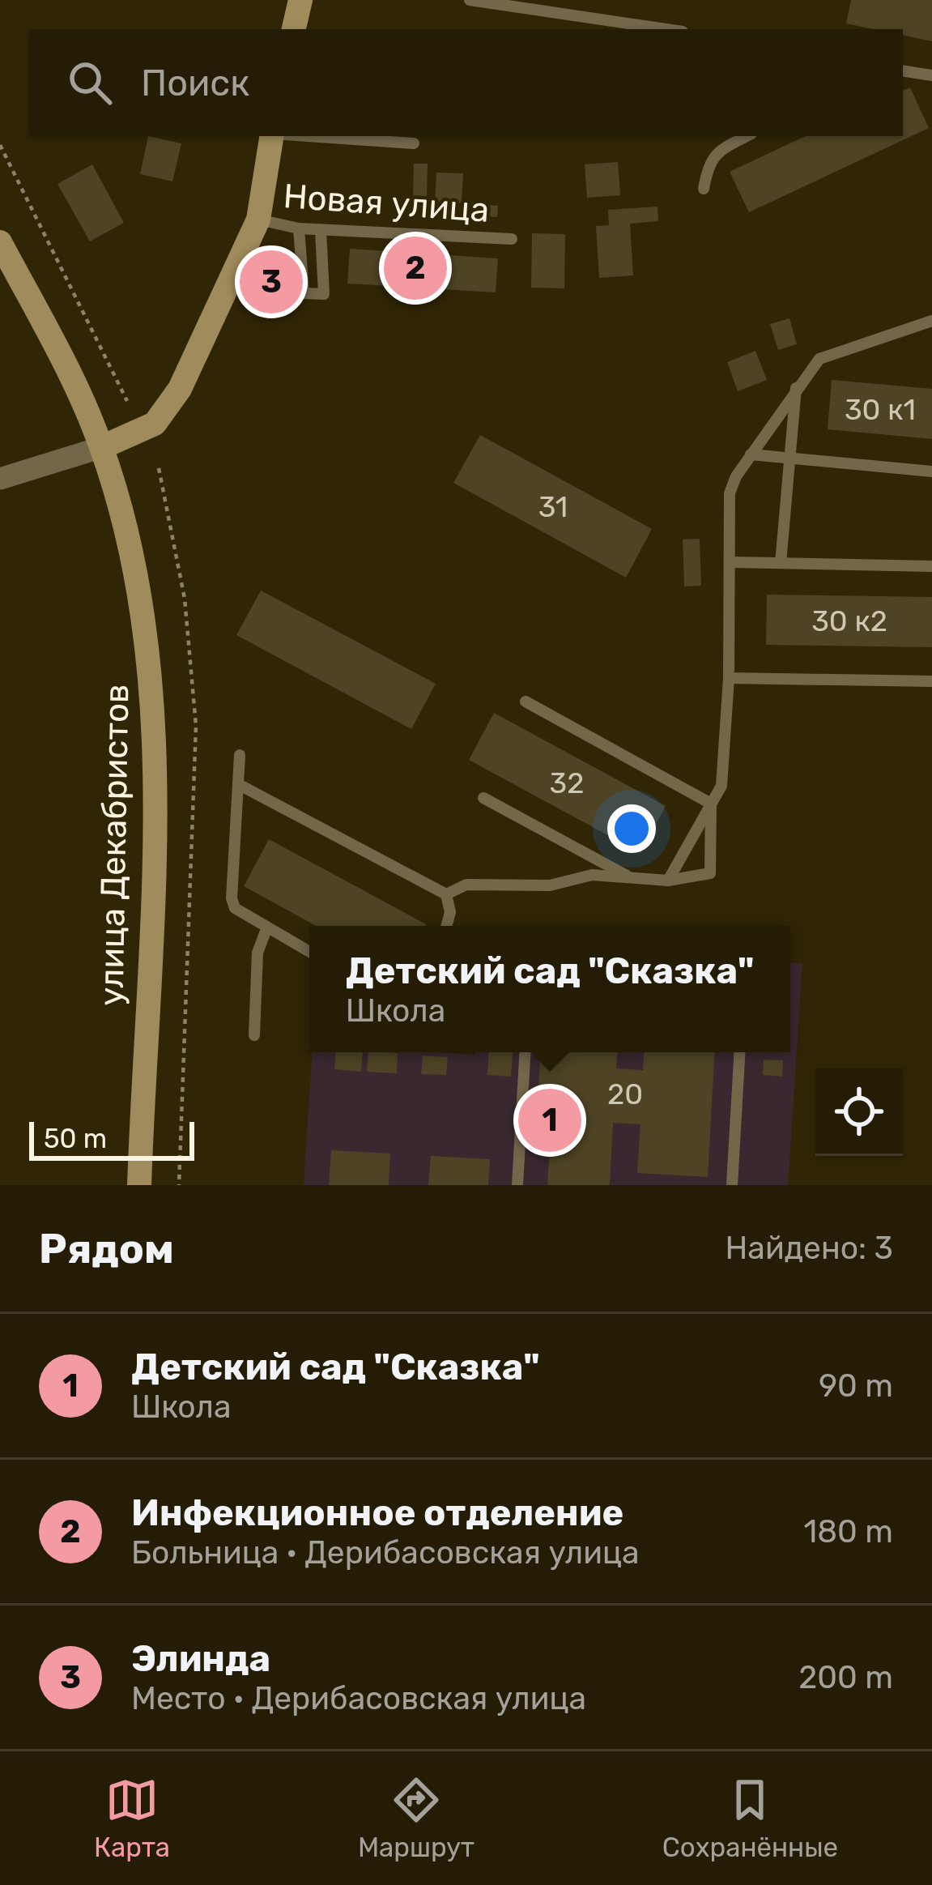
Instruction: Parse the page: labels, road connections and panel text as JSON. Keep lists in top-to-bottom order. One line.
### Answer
{"streets":{"main road":["улица Декабристов"],"lane":["Новая улица"]},"house_numbers":["30 к1","31","30 к2","32","20"],"scale_bar":"50 m","page":{"search":"Поиск","pins":["2","3","1"],"popup":["Детский сад \"Сказка\"","Школа"],"scale":"50 m","heading":["Рядом","Найдено: 3"],"list":[{"mark":"1","name":"Детский сад \"Сказка\"","note":"Школа","value":"90 m"},{"mark":"2","name":"Инфекционное отделение","note":"Больница · Дерибасовская улица","value":"180 m"},{"mark":"3","name":"Элинда","note":"Место · Дерибасовская улица","value":"200 m"}],"nav":["Карта","Маршрут","Сохранённые"]}}
